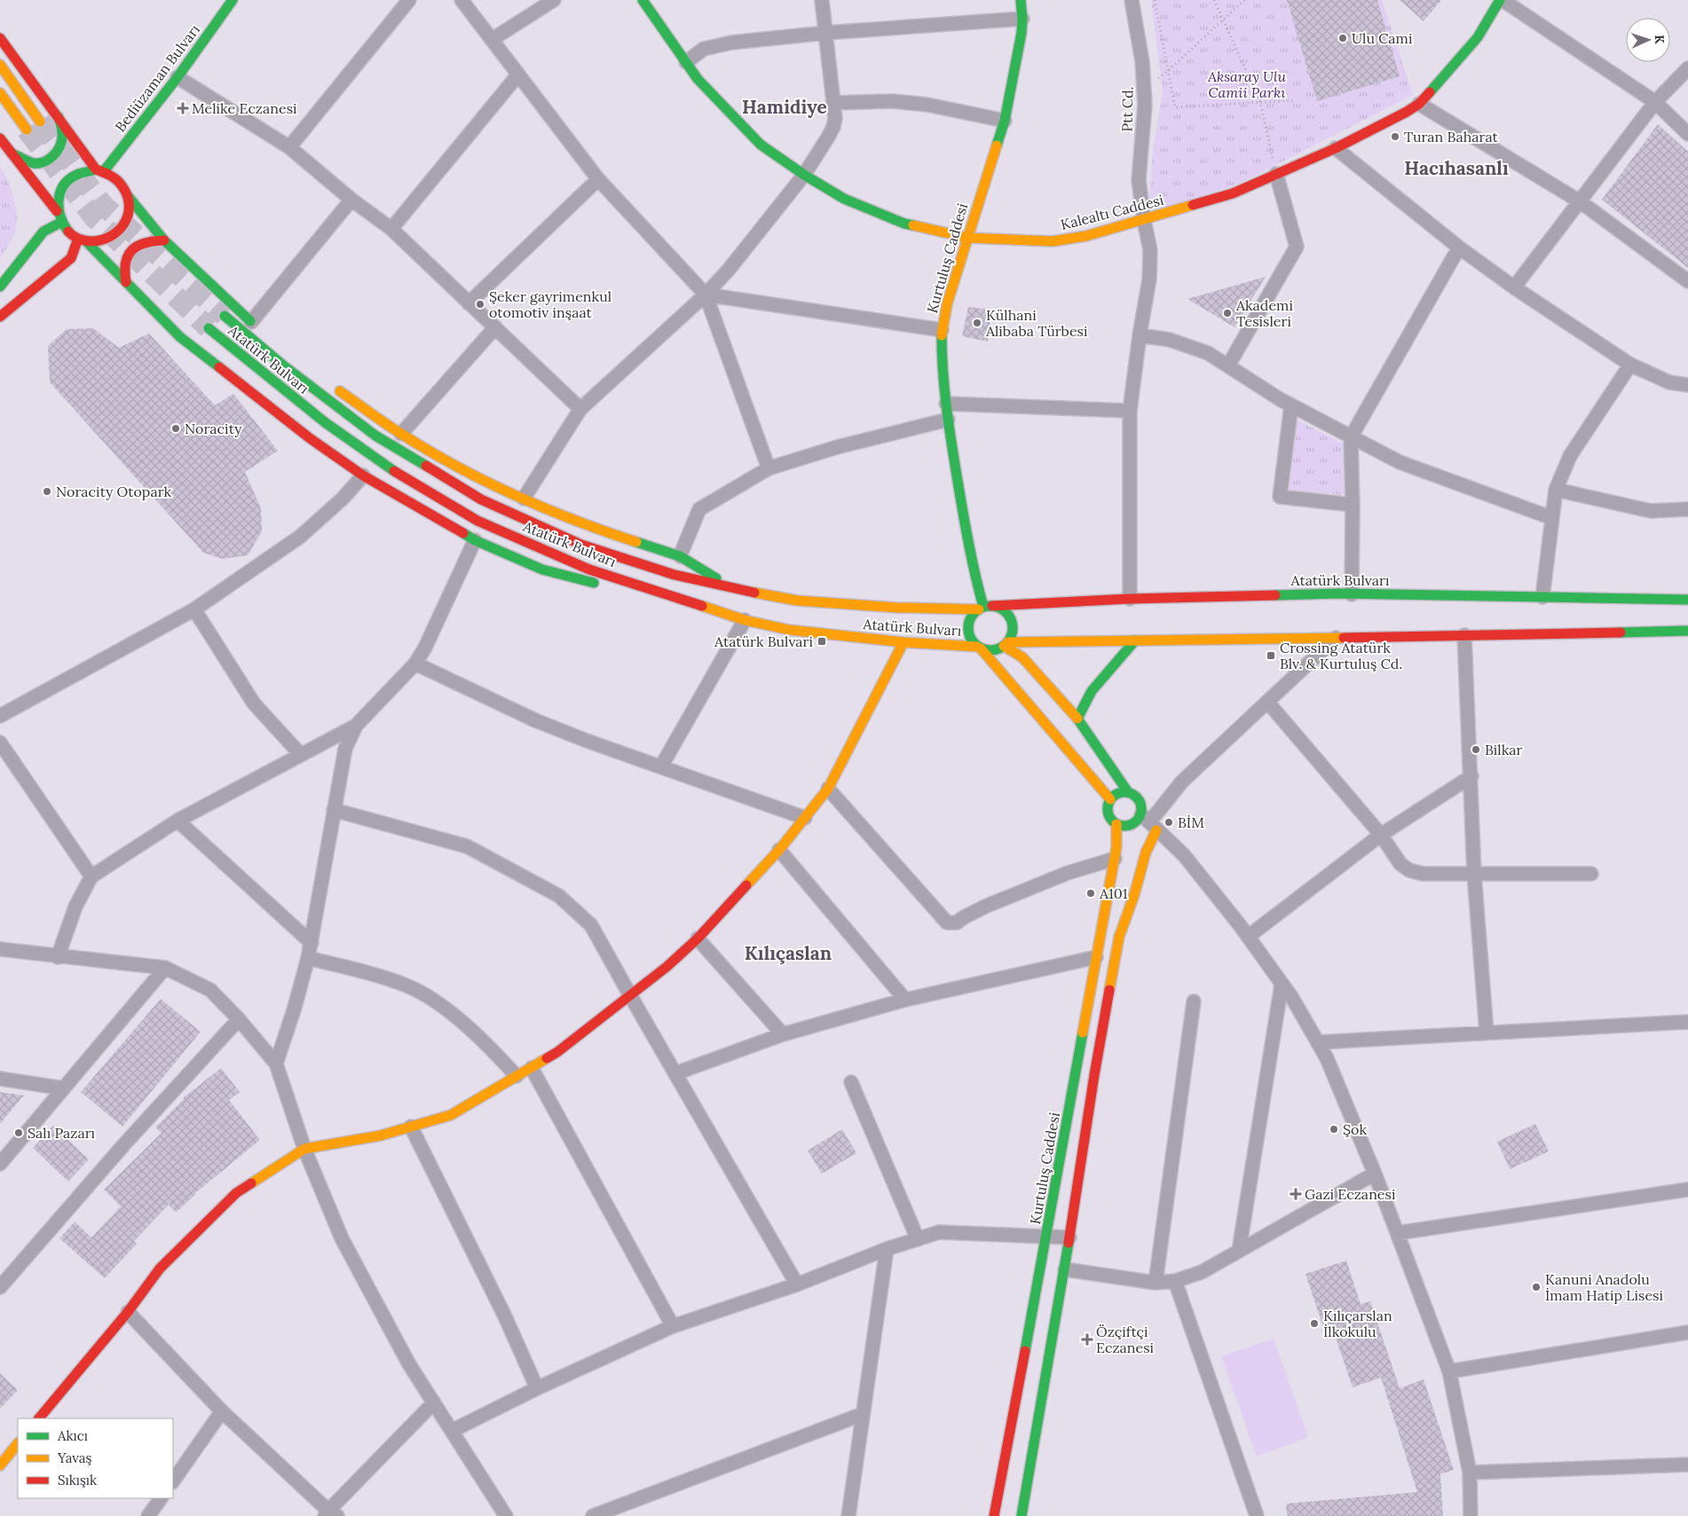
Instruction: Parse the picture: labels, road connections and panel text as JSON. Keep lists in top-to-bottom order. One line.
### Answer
{"streets":{"main road":["Bediüzaman Bulvarı","Kalealtı Caddesi","Kurtuluş Caddesi","Atatürk Bulvarı"],"street":["Ptt Cd."]},"crossings":[["Ptt Cd.","Kalealtı Caddesi"],["Ptt Cd.","Atatürk Bulvarı"],["Kalealtı Caddesi","Kurtuluş Caddesi"],["Kurtuluş Caddesi","Atatürk Bulvarı"]],"districts":["Hamidiye","Hacıhasanlı","Kılıçaslan"],"parks":["Aksaray Ulu Camii Parkı"],"places":{"other":["Ulu Cami","Turan Baharat","Şeker gayrimenkul otomotiv inşaat","Akademi Tesisleri","Külhani Alibaba Türbesi","Noracity","Noracity Otopark","Bilkar","BİM","A101","Şok","Salı Pazarı","Kanuni Anadolu İmam Hatip Lisesi","Kılıçarslan İlkokulu"],"health":["Melike Eczanesi","Gazi Eczanesi","Özçiftçi Eczanesi"],"transit":["Atatürk Bulvari","Crossing Atatürk Blv. & Kurtuluş Cd."]},"legend":["Akıcı","Yavaş","Sıkışık"],"north":"right"}
